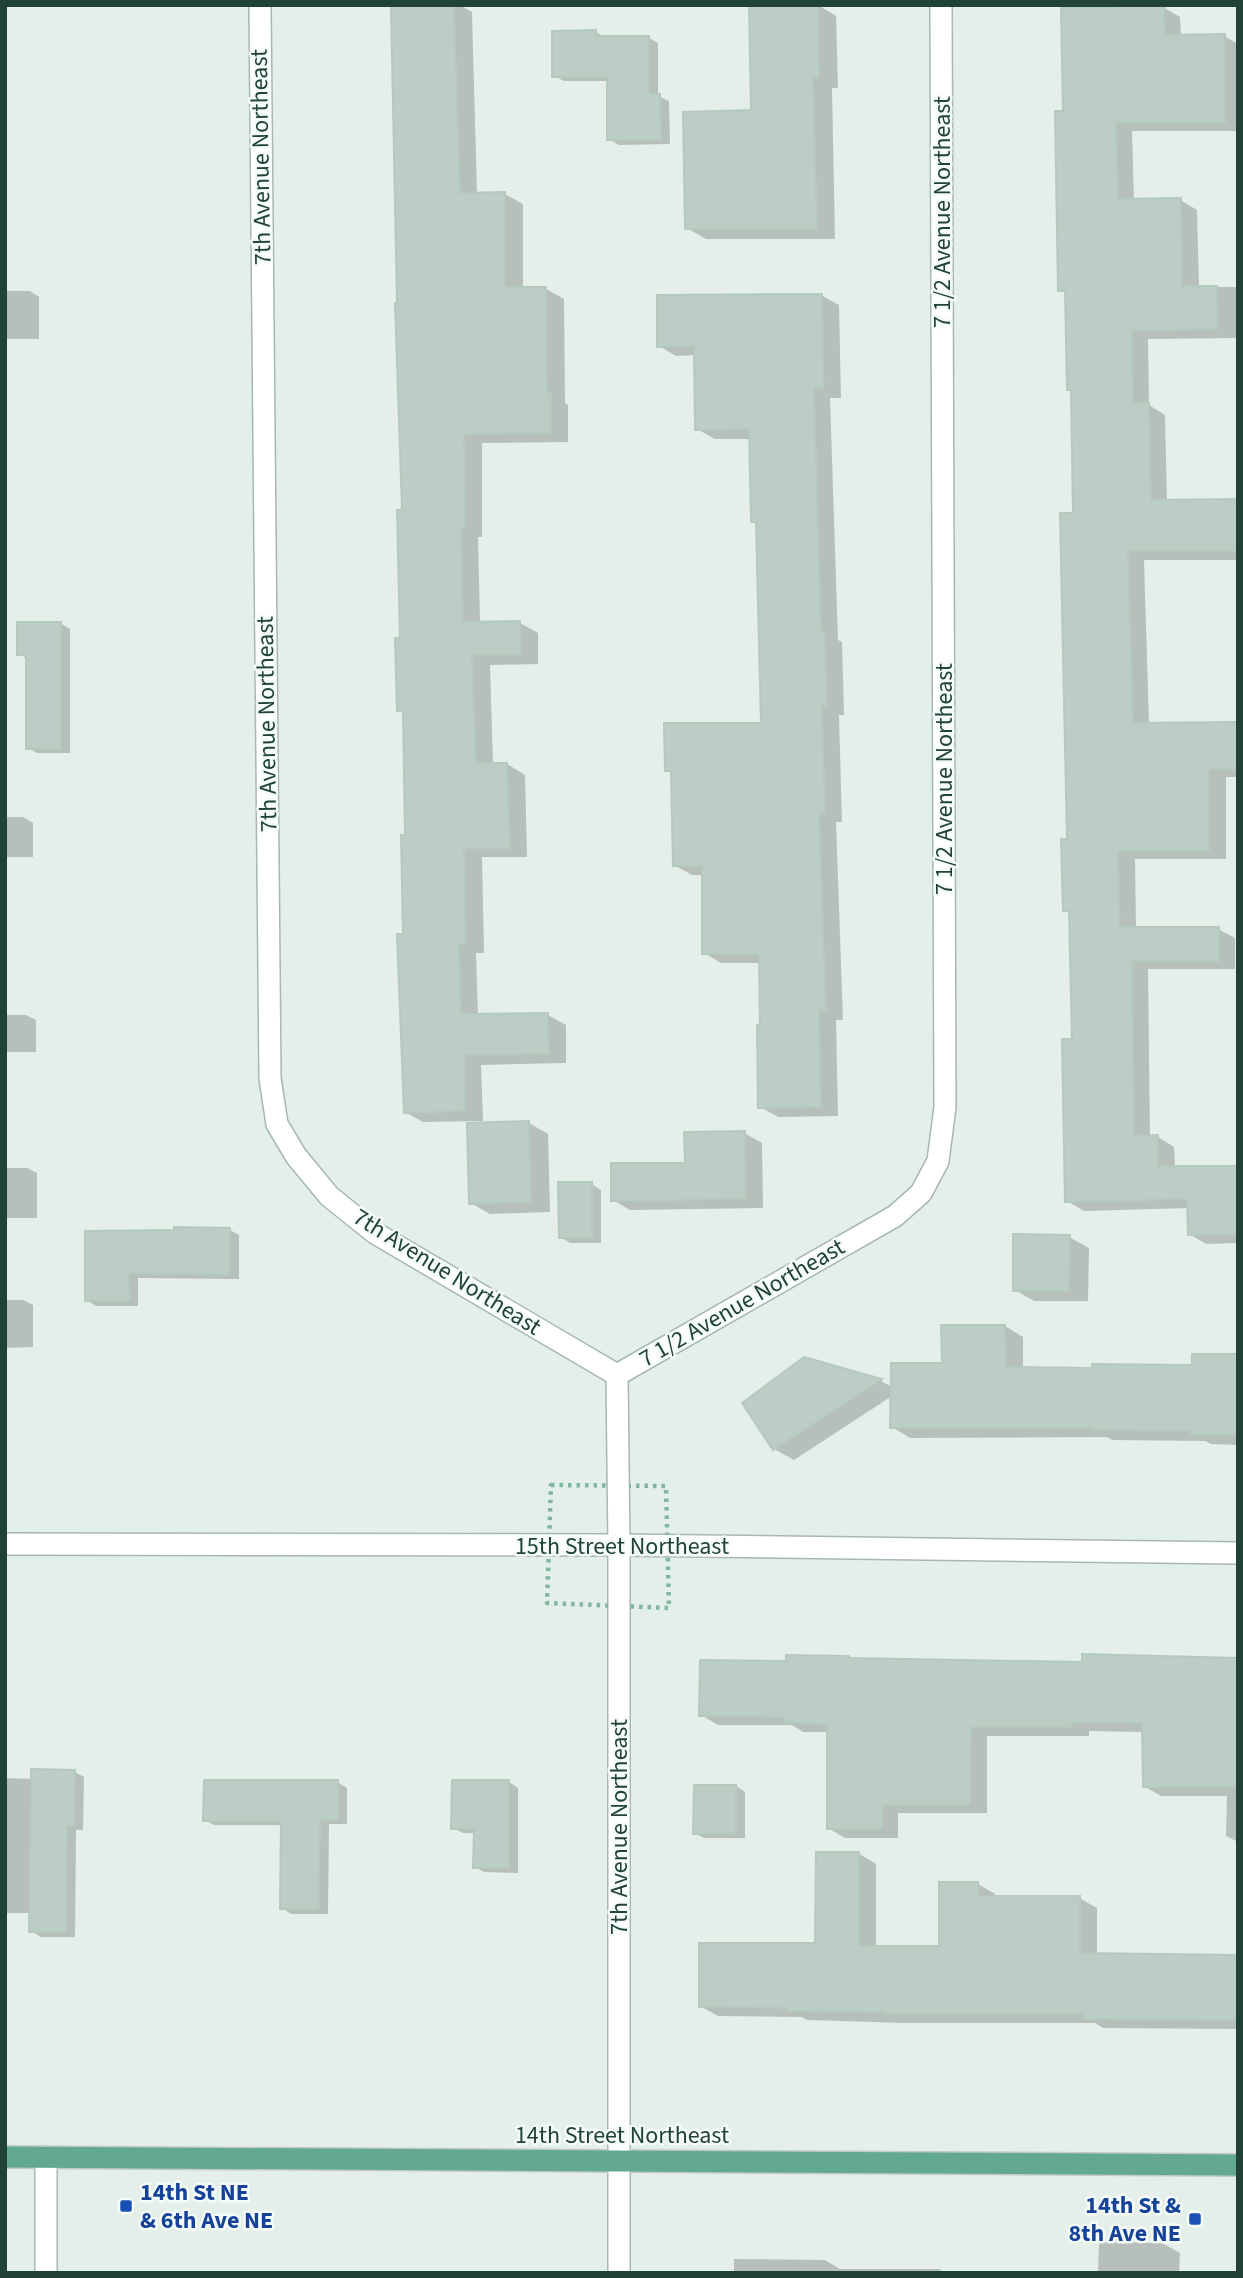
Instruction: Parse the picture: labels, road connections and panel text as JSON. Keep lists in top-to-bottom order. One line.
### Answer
{"streets":{"main road":["14th Street Northeast"],"street":["7th Avenue Northeast","7 1/2 Avenue Northeast","15th Street Northeast"]},"crossings":[["7th Avenue Northeast","7 1/2 Avenue Northeast"],["7th Avenue Northeast","15th Street Northeast"],["7th Avenue Northeast","14th Street Northeast"]],"places":{"transit":["14th St NE & 6th Ave NE","14th St & 8th Ave NE"]}}
